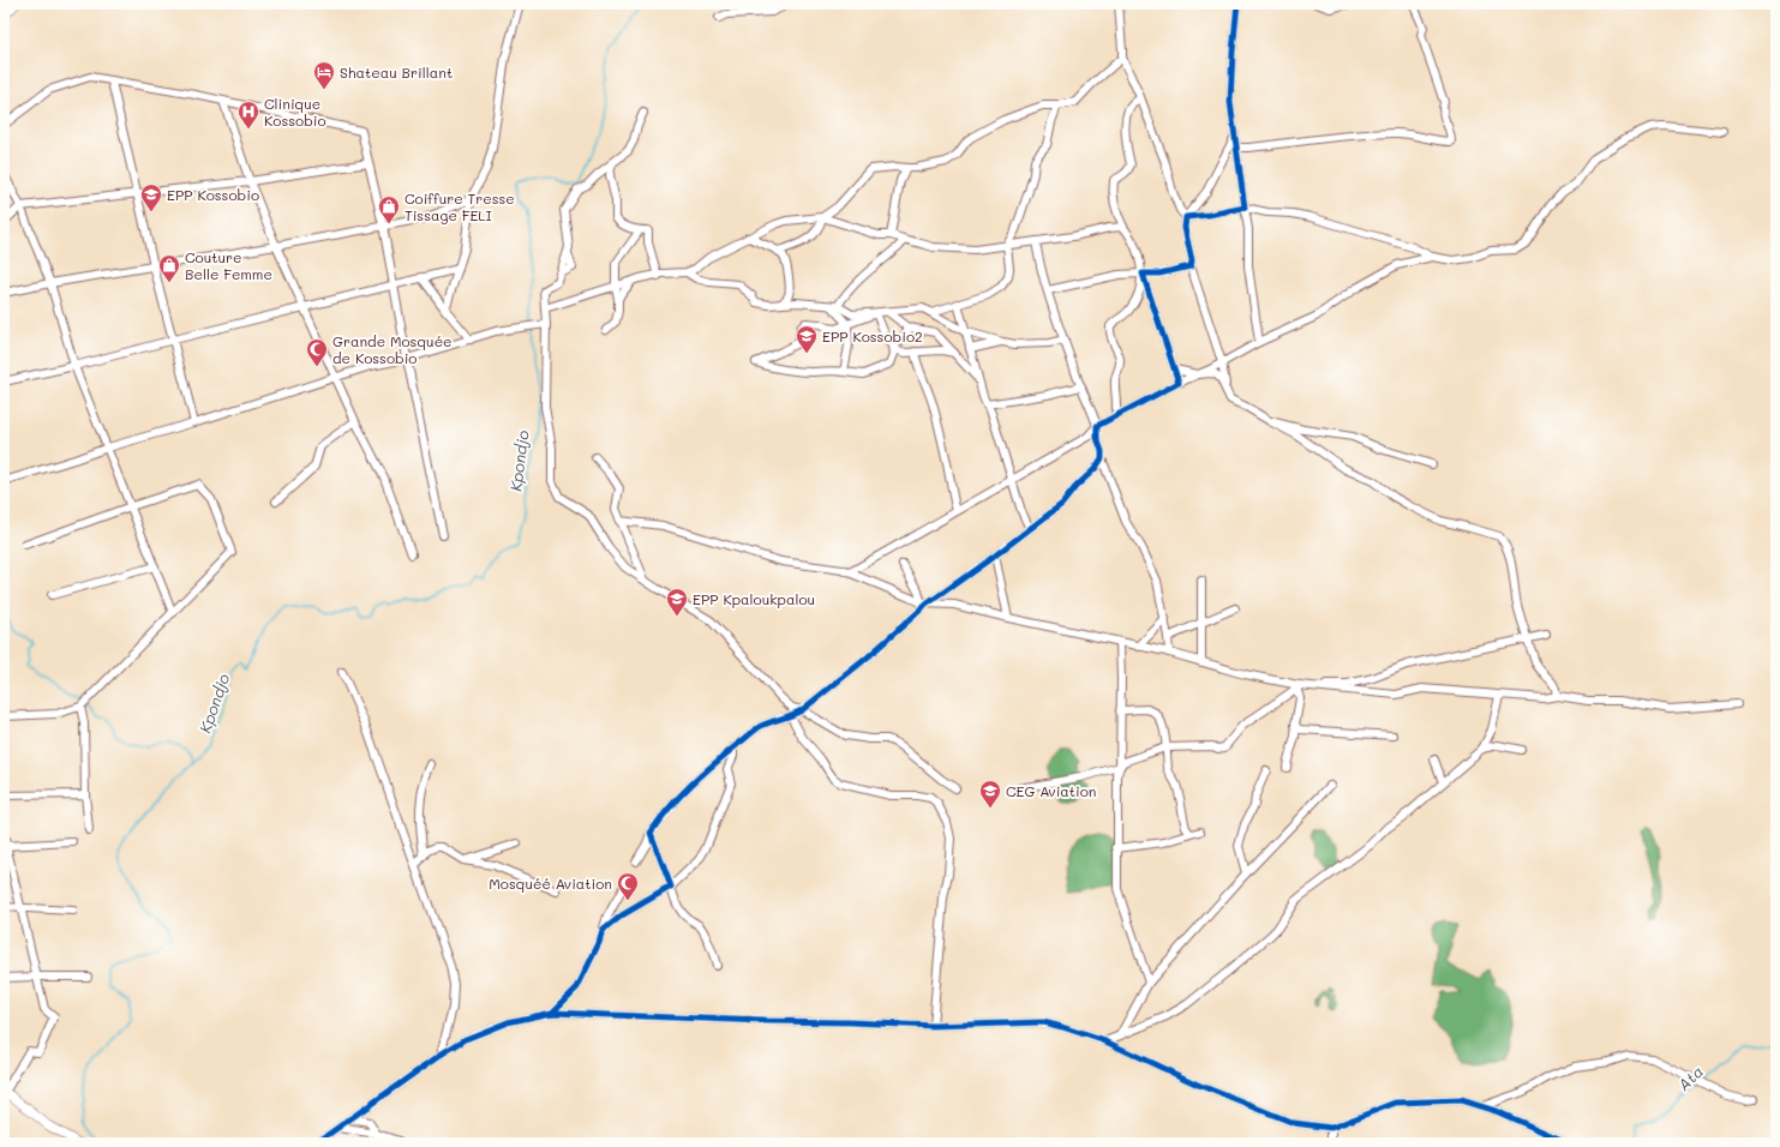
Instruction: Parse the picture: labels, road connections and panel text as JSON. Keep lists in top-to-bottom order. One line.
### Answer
{"water":["Kpondjo","Ata"],"places":{"hotel":["Shateau Brillant"],"hospital":["Clinique Kossobio"],"school or university":["EPP Kossobio","EPP Kossobio2","EPP Kpaloukpalou","CEG Aviation"],"shop":["Coiffure Tresse Tissage FELI","Couture Belle Femme"],"mosque":["Grande Mosquée de Kossobio","Mosquéé Aviation"]}}
